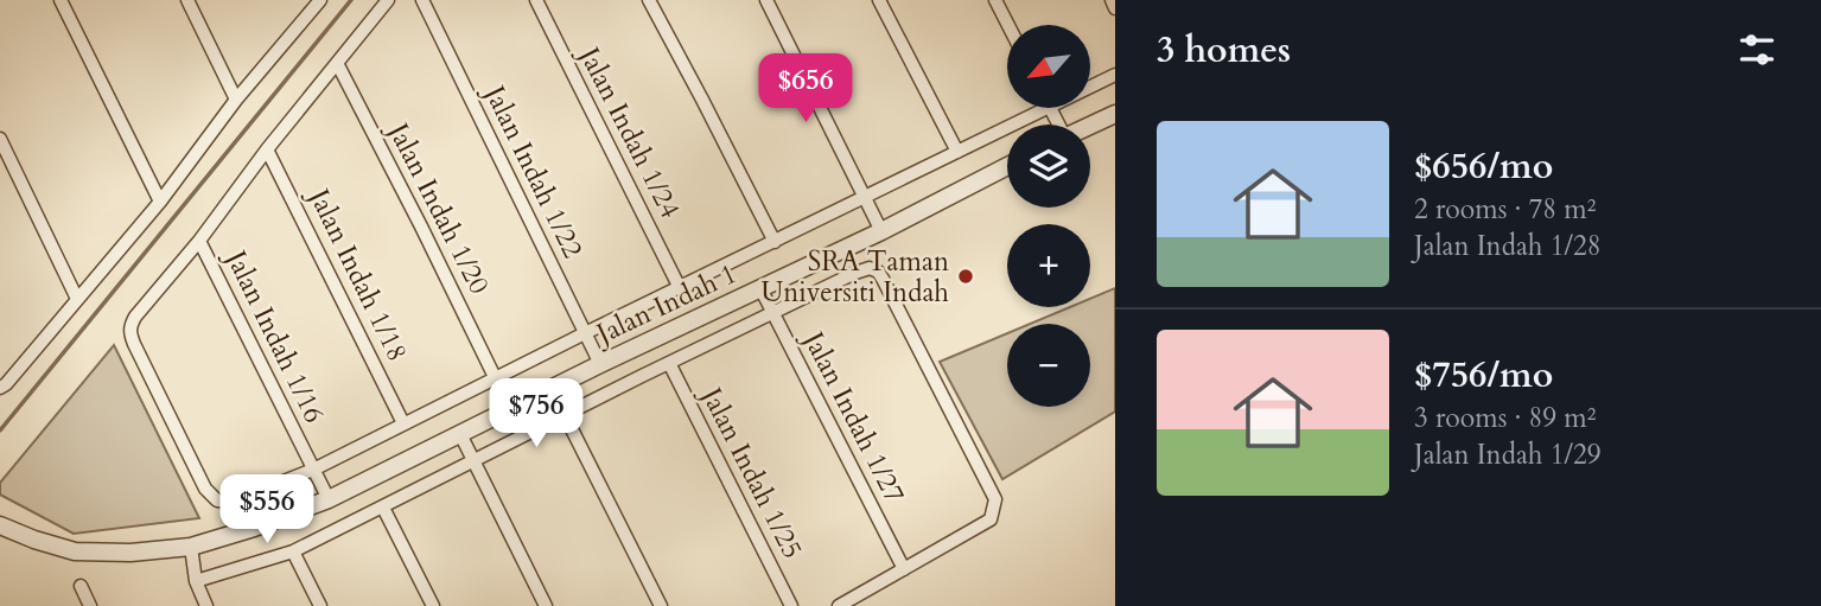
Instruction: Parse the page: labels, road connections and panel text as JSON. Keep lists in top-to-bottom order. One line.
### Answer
{"streets":{"street":["Jalan Indah 1/24","Jalan Indah 1/22","Jalan Indah 1/20","Jalan Indah 1/18","Jalan Indah 1","Jalan Indah 1/16","Jalan Indah 1/27","Jalan Indah 1/25"]},"crossings":[["Jalan Indah 1/22","Jalan Indah 1"],["Jalan Indah 1","Jalan Indah 1/16"],["Jalan Indah 1","Jalan Indah 1/27"]],"places":["SRA Taman Universiti Indah"],"north":"bottom left","page":{"heading":"3 homes","map_buttons":["+","−"],"price":["$656","$756","$556"],"list":[{"name":"$656/mo","note":"2 rooms · 78 m² · Jalan Indah 1/28"},{"name":"$756/mo","note":"3 rooms · 89 m² · Jalan Indah 1/29"}]}}
